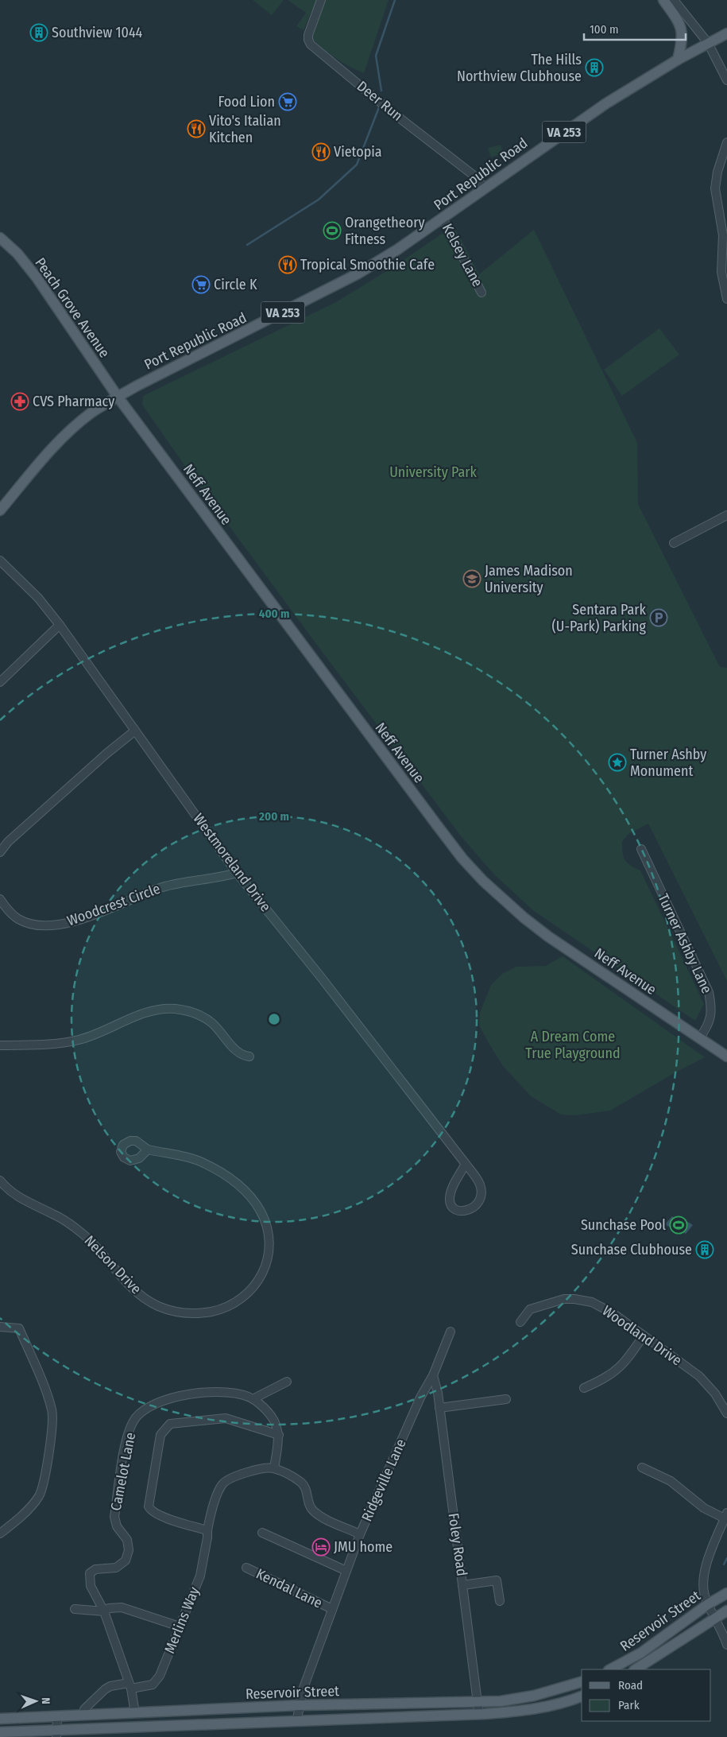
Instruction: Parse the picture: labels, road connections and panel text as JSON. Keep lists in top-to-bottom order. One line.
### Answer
{"streets":{"main road":["VA 253","Port Republic Road","Peach Grove Avenue","Neff Avenue","Reservoir Street"],"street":["Deer Run","Kelsey Lane","Westmoreland Drive","Woodcrest Circle","Turner Ashby Lane","Nelson Drive","Woodland Drive","Camelot Lane","Ridgeville Lane","Foley Road","Kendal Lane","Merlins Way"]},"crossings":[["Deer Run","Port Republic Road"],["Port Republic Road","Kelsey Lane"],["Port Republic Road","Peach Grove Avenue"],["Port Republic Road","Neff Avenue"],["Peach Grove Avenue","Neff Avenue"],["Neff Avenue","Turner Ashby Lane"],["Westmoreland Drive","Woodcrest Circle"],["Camelot Lane","Merlins Way"],["Camelot Lane","Reservoir Street"],["Ridgeville Lane","Foley Road"],["Ridgeville Lane","Kendal Lane"],["Ridgeville Lane","Reservoir Street"],["Foley Road","Reservoir Street"]],"parks":["University Park","A Dream Come True Playground"],"places":{"building":["Southview 1044","The Hills Northview Clubhouse","Sunchase Clubhouse"],"supermarket":["Food Lion","Circle K"],"restaurant":["Vito's Italian Kitchen","Vietopia","Tropical Smoothie Cafe"],"sports":["Orangetheory Fitness","Sunchase Pool"],"pharmacy":["CVS Pharmacy"],"school or university":["James Madison University"],"parking":["Sentara Park (U-Park) Parking"],"place":["Turner Ashby Monument"],"hotel":["JMU home"]},"legend":["Road","Park"],"scale_bar":"100 m","north":"right","rings":["400 m","200 m"]}
